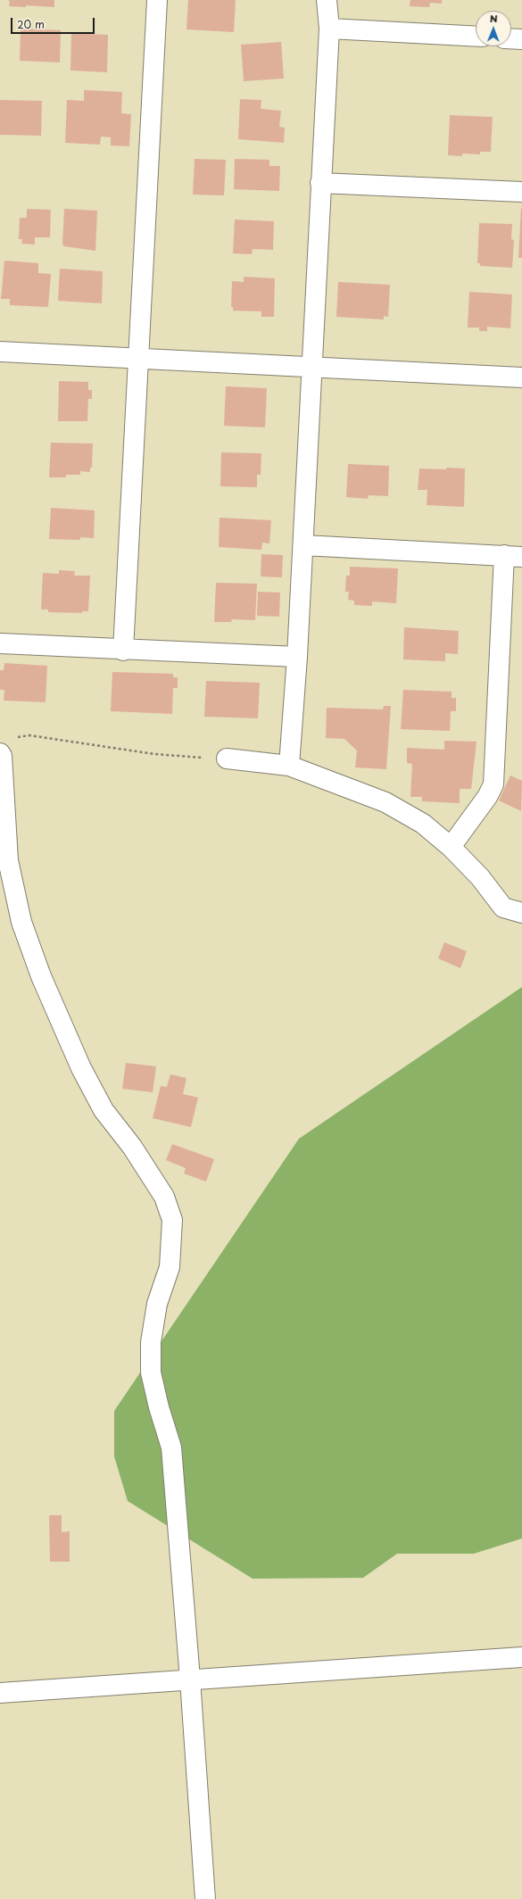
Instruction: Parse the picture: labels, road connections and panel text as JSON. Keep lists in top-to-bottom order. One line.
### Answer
{"scale_bar":"20 m","north":"top"}
